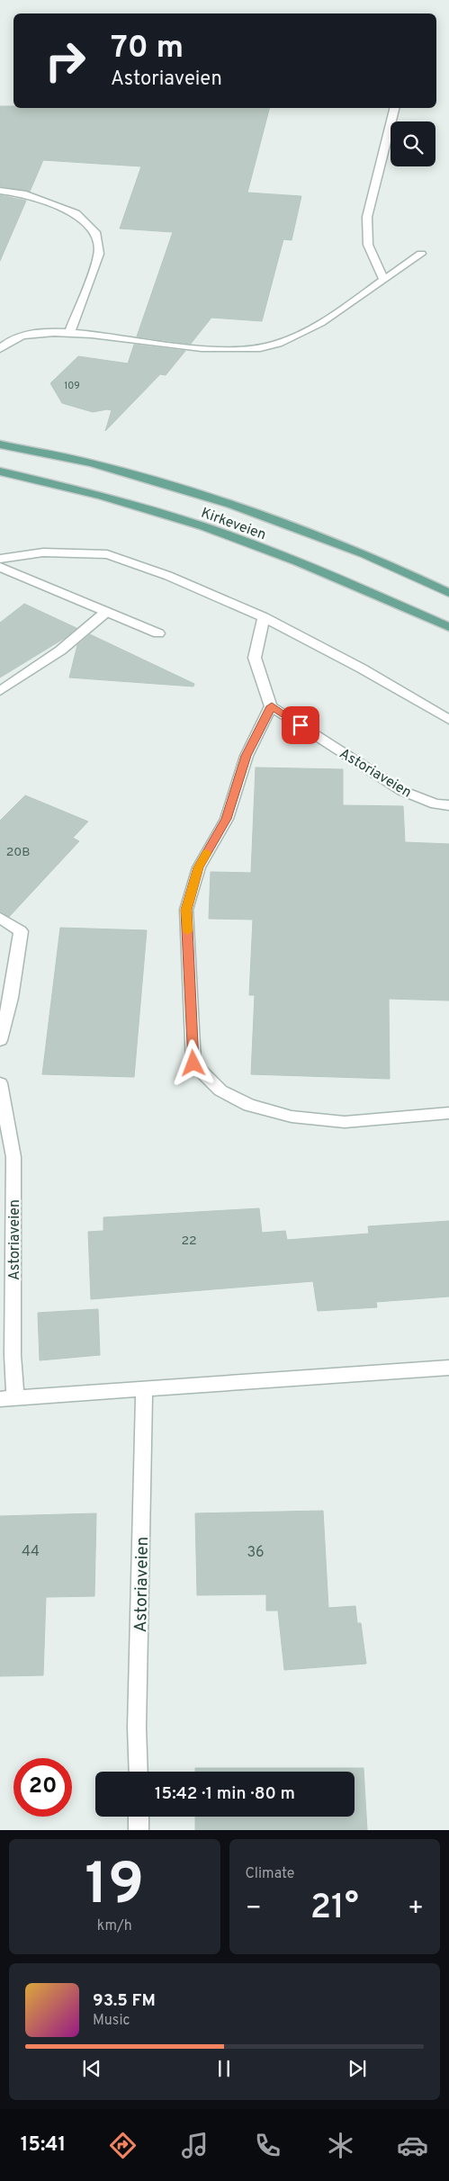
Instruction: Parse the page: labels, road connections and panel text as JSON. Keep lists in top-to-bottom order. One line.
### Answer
{"streets":{"main road":["Kirkeveien"],"street":["Astoriaveien"]},"house_numbers":["109","20B","22","44","36"],"page":{"turn":["70 m","Astoriaveien"],"limit":"20","trip":"15:42 · 1 min · 80 m","tile":[["19","km/h"],"Climate"],"heat":["−","21°","+"],"song":["93.5 FM","Music"],"tabs":"15:41"}}
